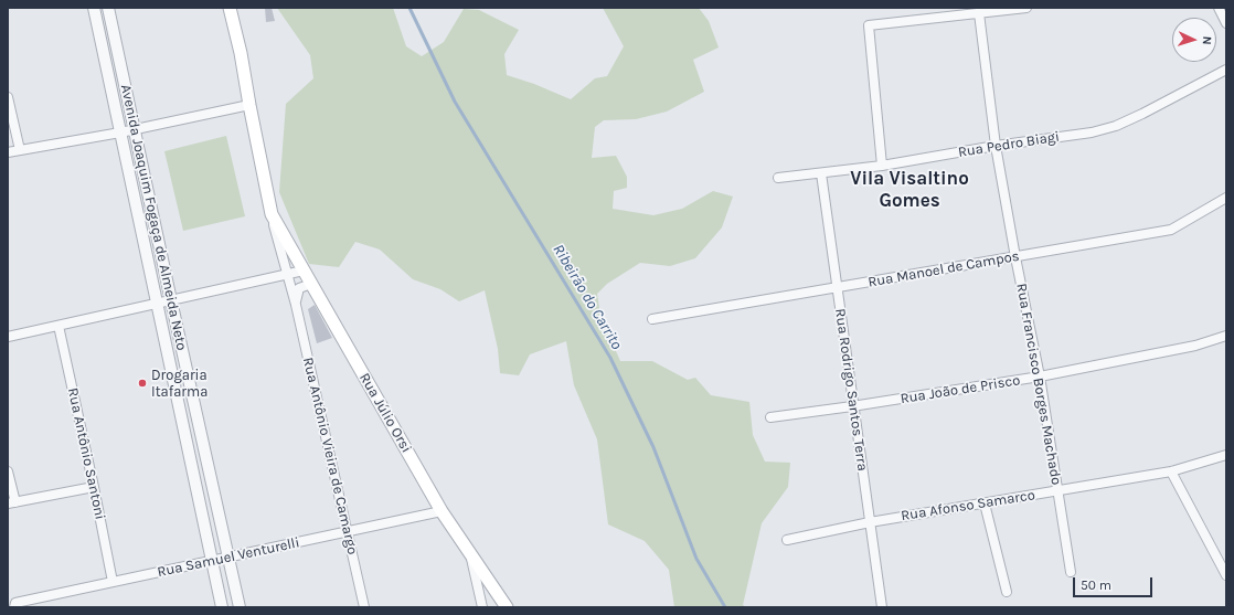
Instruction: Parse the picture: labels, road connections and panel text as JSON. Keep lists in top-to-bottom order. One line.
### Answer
{"streets":{"main road":["Rua Júlio Orsi"],"street":["Rua Pedro Biagi","Avenida Joaquim Fogaça de Almeida Neto","Rua Manoel de Campos","Rua Francisco Borges Machado","Rua Rodrigo Santos Terra","Rua João de Prisco","Rua Antônio Santoni","Rua Antônio Vieira de Camargo","Rua Afonso Samarco","Rua Samuel Venturelli"]},"crossings":[["Rua Pedro Biagi","Rua Francisco Borges Machado"],["Rua Pedro Biagi","Rua Rodrigo Santos Terra"],["Avenida Joaquim Fogaça de Almeida Neto","Rua Samuel Venturelli"],["Rua Manoel de Campos","Rua Francisco Borges Machado"],["Rua Manoel de Campos","Rua Rodrigo Santos Terra"],["Rua Francisco Borges Machado","Rua João de Prisco"],["Rua Francisco Borges Machado","Rua Afonso Samarco"],["Rua Rodrigo Santos Terra","Rua João de Prisco"],["Rua Rodrigo Santos Terra","Rua Afonso Samarco"],["Rua Júlio Orsi","Rua Antônio Vieira de Camargo"],["Rua Júlio Orsi","Rua Samuel Venturelli"],["Rua Antônio Santoni","Rua Samuel Venturelli"],["Rua Antônio Vieira de Camargo","Rua Samuel Venturelli"]],"districts":["Vila Visaltino Gomes"],"water":["Ribeirão do Carrito"],"places":["Drogaria Itafarma"],"scale_bar":"50 m","north":"right"}
